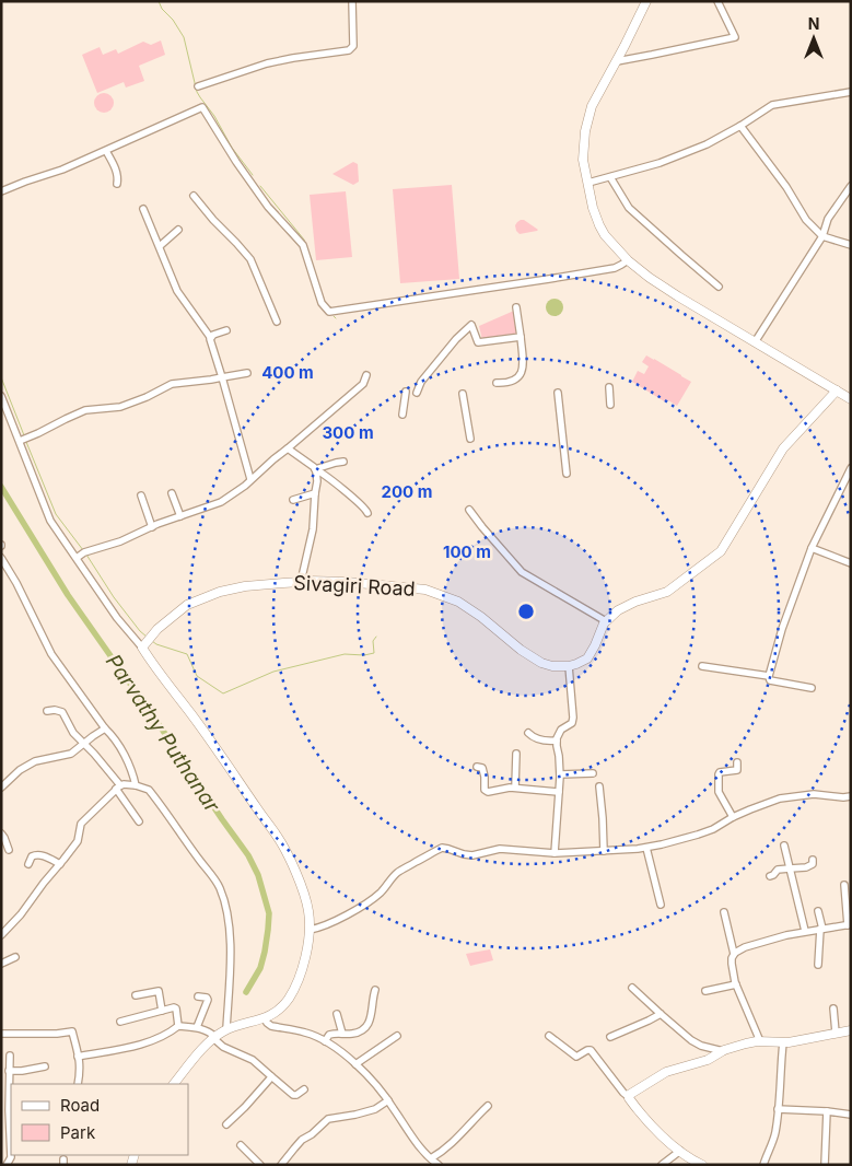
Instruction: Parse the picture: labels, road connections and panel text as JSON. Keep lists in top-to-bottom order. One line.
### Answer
{"streets":{"main road":["Sivagiri Road"]},"water":["Parvathy Puthanar"],"legend":["Road","Park"],"north":"top","rings":["400 m","300 m","200 m","100 m"]}
